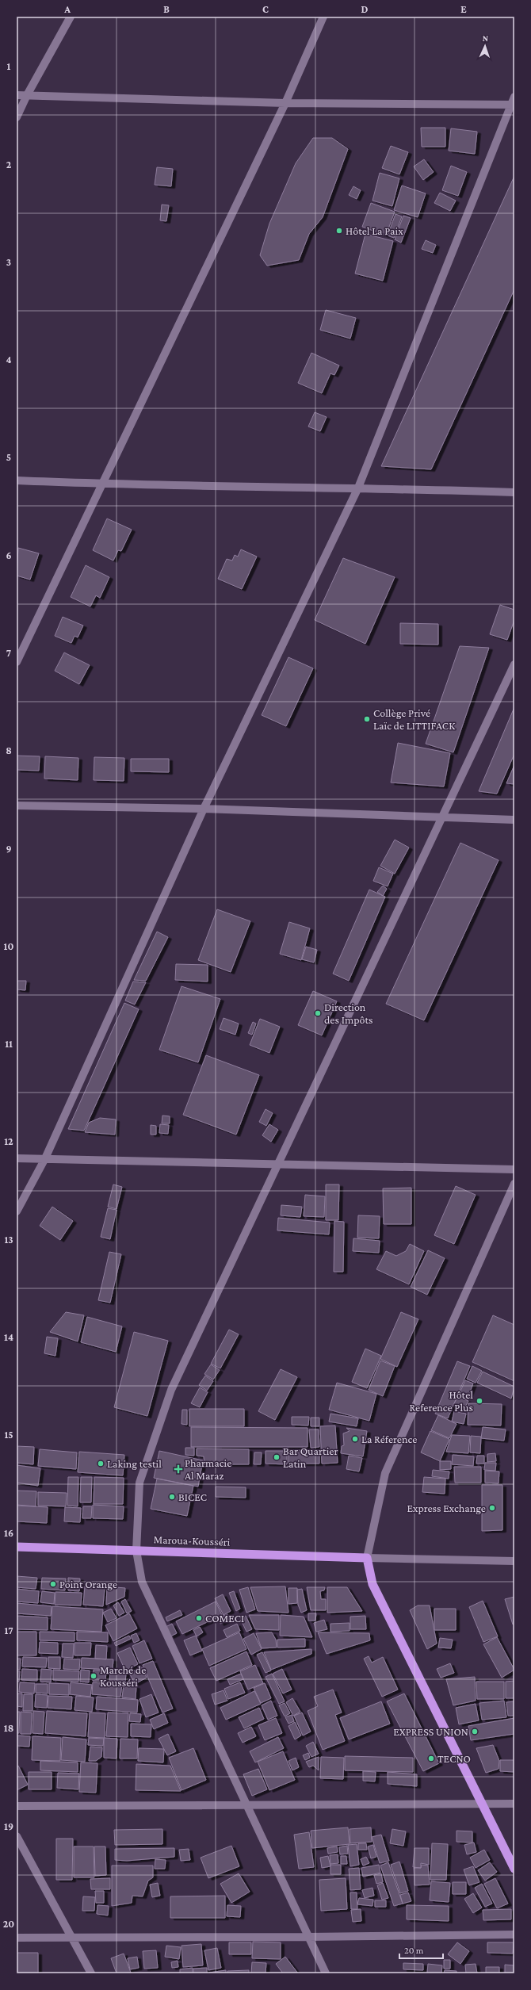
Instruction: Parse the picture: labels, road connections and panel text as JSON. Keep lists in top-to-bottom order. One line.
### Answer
{"streets":{"highway":["Maroua-Kousséri"]},"places":{"other":["Hôtel La Paix","Collège Privé Laïc de LITTIFACK","Direction des Impôts","Hôtel Reference Plus","La Réference","Bar Quartier Latin","Laking testil","BICEC","Express Exchange","Point Orange","COMECI","Marché de Kousséri","EXPRESS UNION","TECNO"],"health":["Pharmacie Al Maraz"]},"scale_bar":"20 m","north":"top","grid":{"columns":["A","B","C","D","E"],"rows":["1","2","3","4","5","6","7","8","9","10","11","12","13","14","15","16","17","18","19","20"]}}
